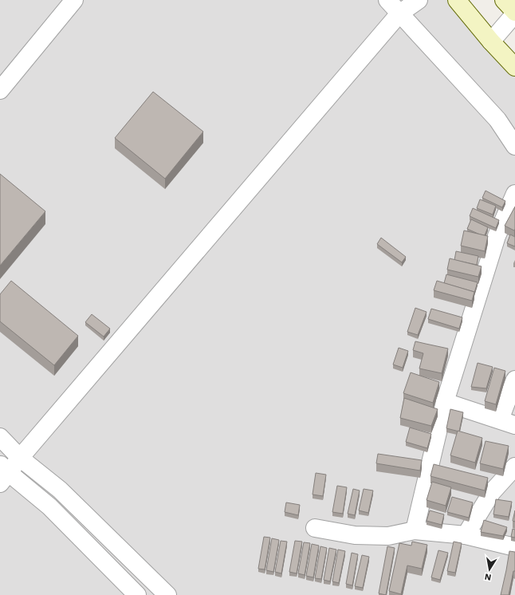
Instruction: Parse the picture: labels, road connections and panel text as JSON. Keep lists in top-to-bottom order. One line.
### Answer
{"north":"bottom"}
